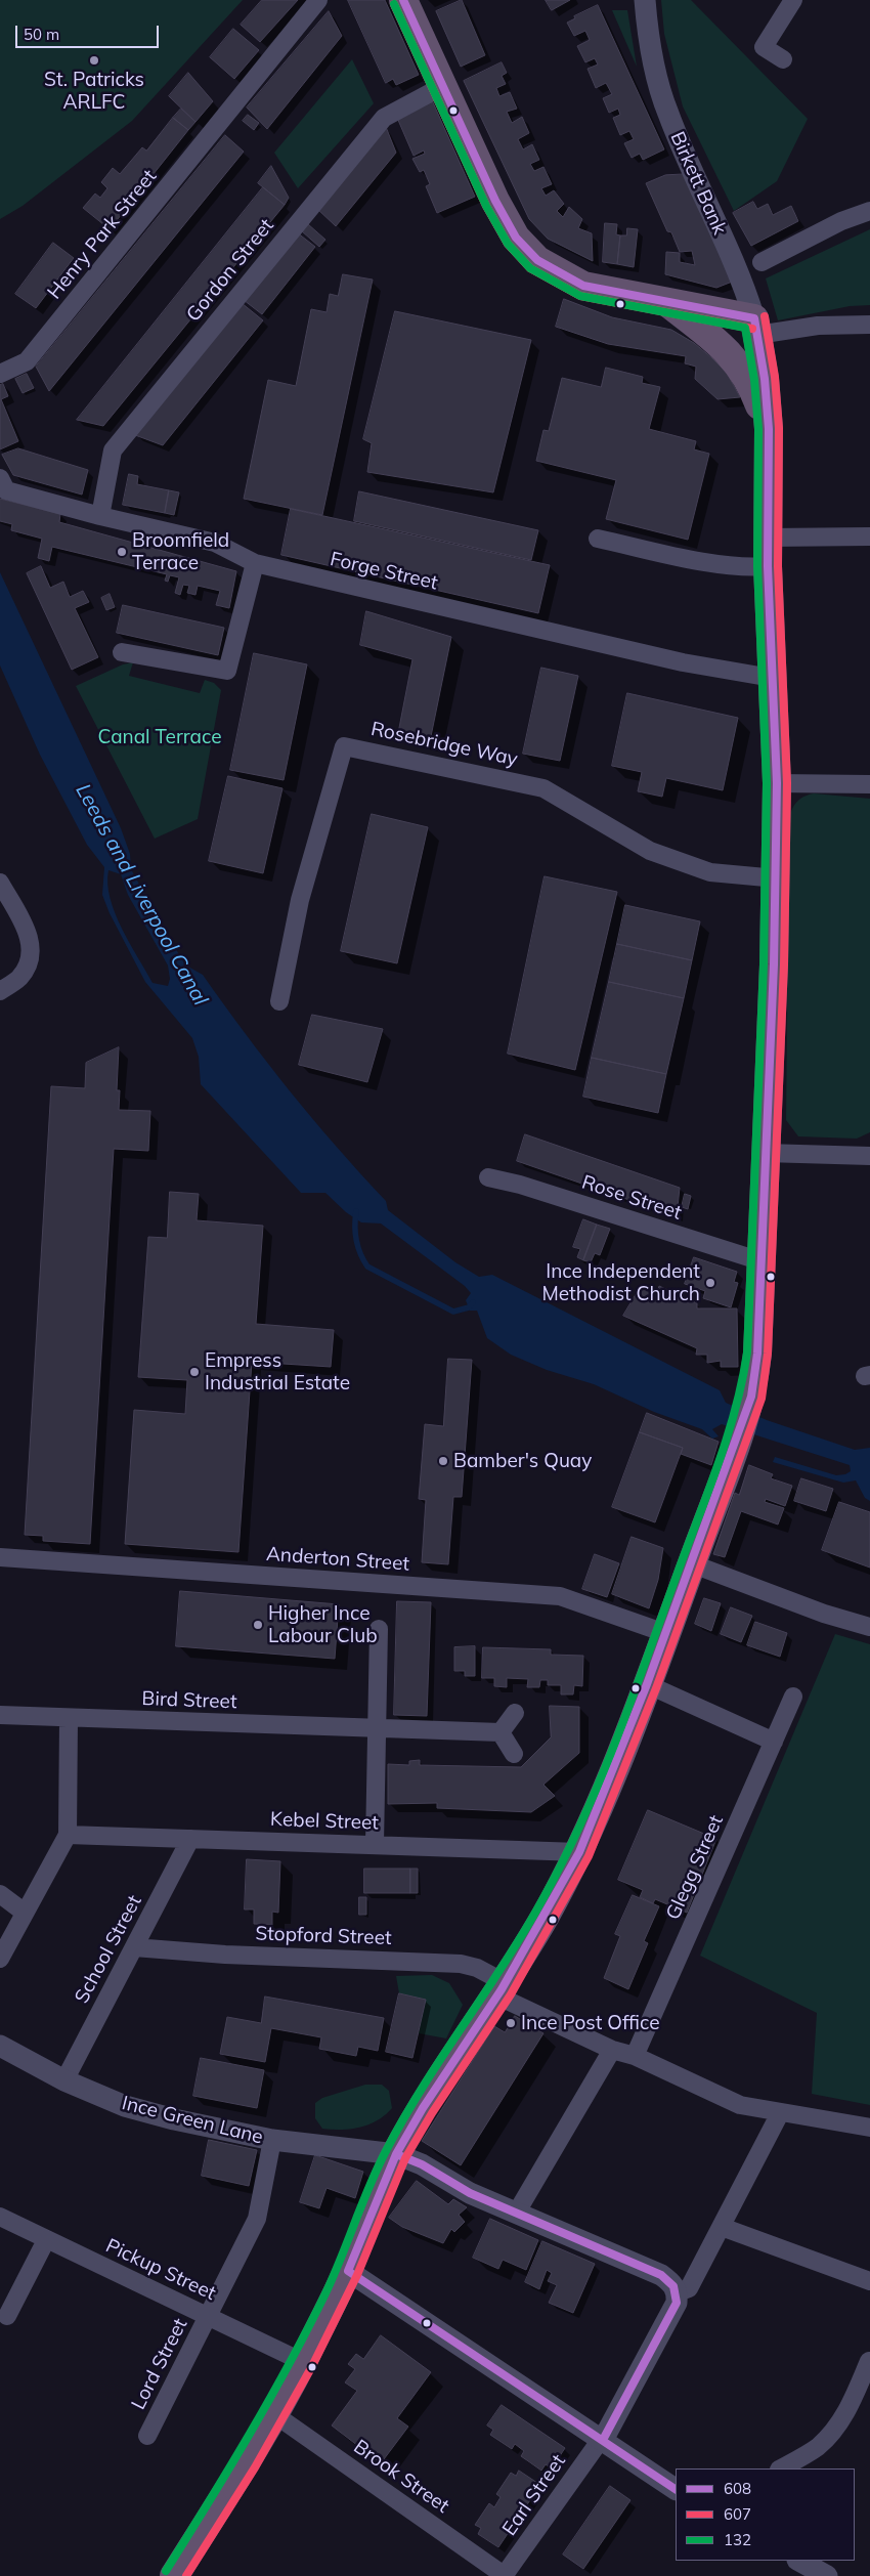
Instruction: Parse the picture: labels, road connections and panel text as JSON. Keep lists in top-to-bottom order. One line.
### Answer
{"streets":{"street":["Birkett Bank","Henry Park Street","Gordon Street","Forge Street","Rosebridge Way","Rose Street","Anderton Street","Bird Street","Kebel Street","Glegg Street","Stopford Street","School Street","Ince Green Lane","Pickup Street","Lord Street","Brook Street","Earl Street"]},"crossings":[["Gordon Street","Forge Street"],["Kebel Street","School Street"],["Glegg Street","Stopford Street"],["Stopford Street","School Street"],["School Street","Ince Green Lane"],["Ince Green Lane","Lord Street"],["Pickup Street","Lord Street"],["Brook Street","Earl Street"]],"water":["Leeds and Liverpool Canal"],"parks":["Canal Terrace"],"places":["St. Patricks ARLFC","Broomfield Terrace","Ince Independent Methodist Church","Empress Industrial Estate","Bamber's Quay","Higher Ince Labour Club","Ince Post Office"],"lines":["transit line 608","transit line 607","transit line 132"],"legend":["608","607","132"],"scale_bar":"50 m"}
